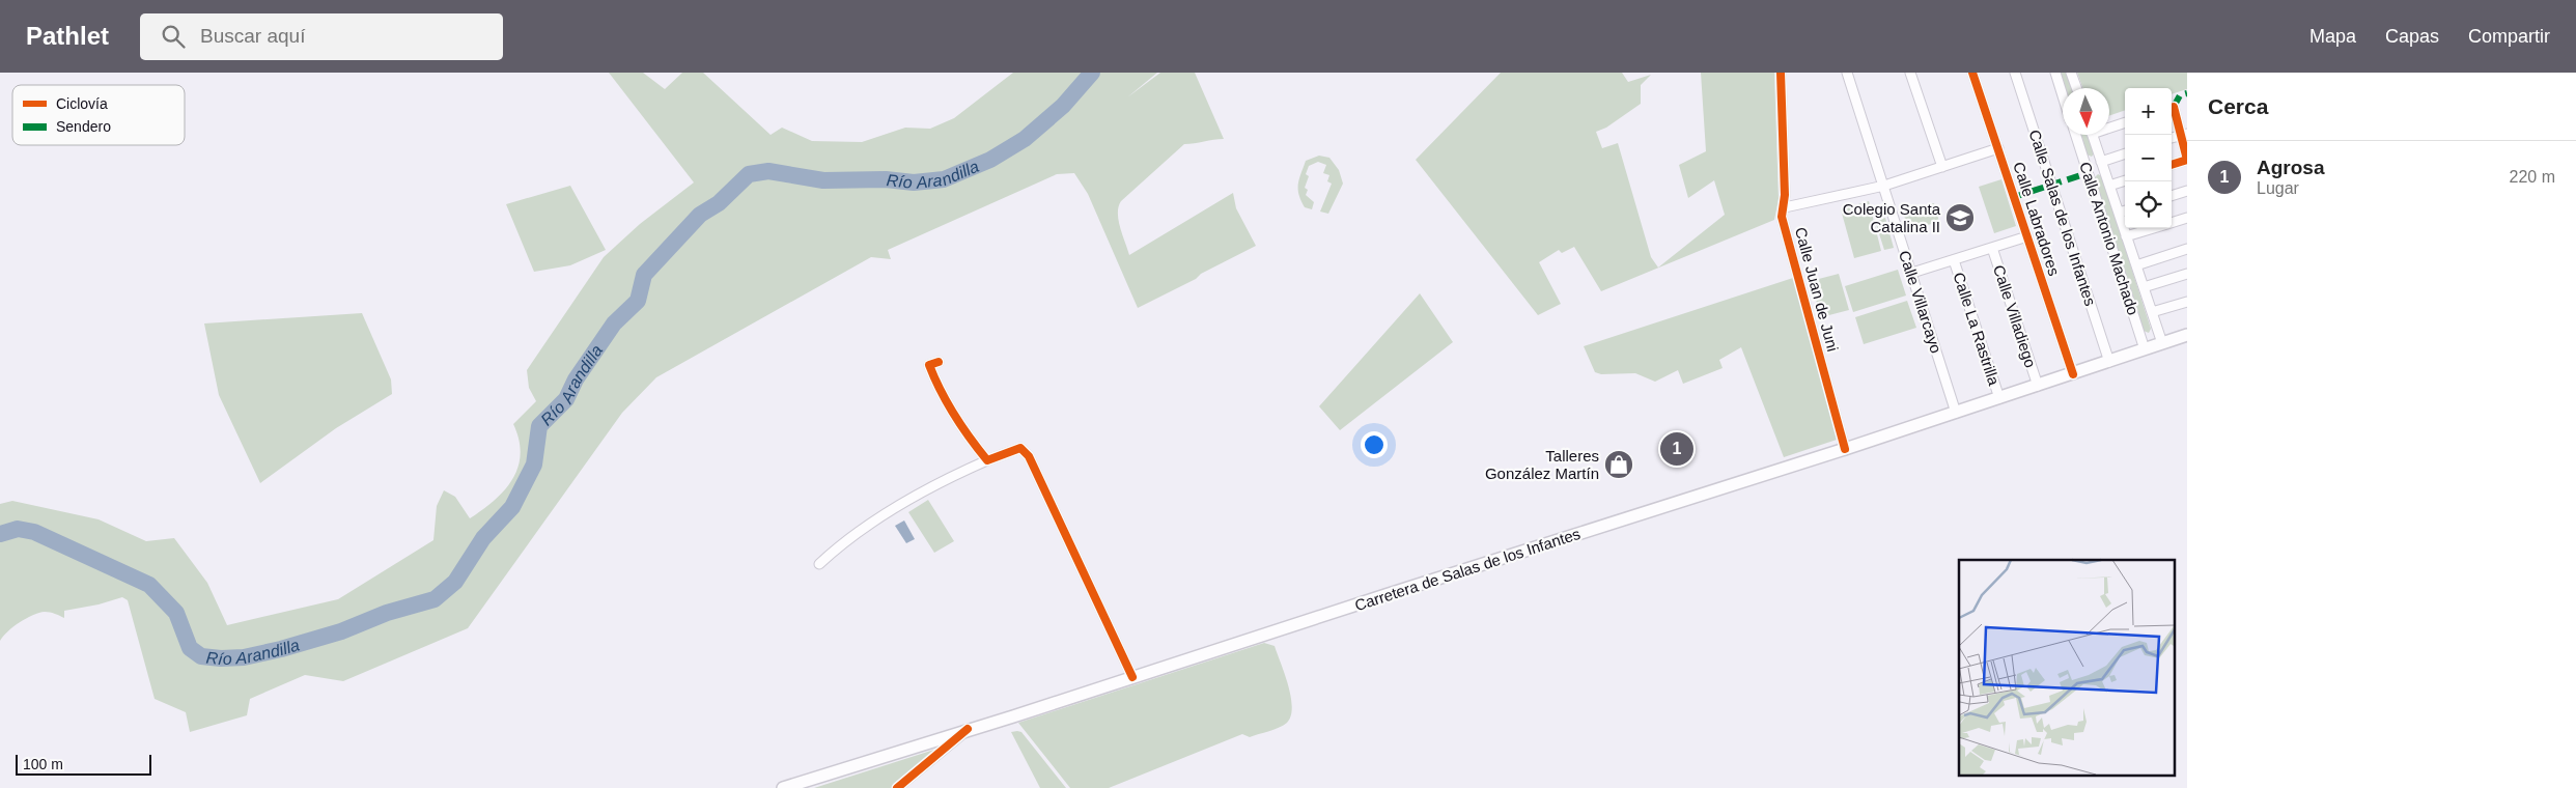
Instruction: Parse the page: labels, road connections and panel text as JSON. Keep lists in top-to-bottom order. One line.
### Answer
{"streets":{"main road":["Carretera de Salas de los Infantes"],"street":["Calle Salas de los Infantes","Calle Labradores","Calle Antonio Machado","Calle Juan de Juni","Calle Villarcayo","Calle Villadiego","Calle La Rastrilla"]},"crossings":[["Calle Salas de los Infantes","Carretera de Salas de los Infantes"],["Calle Labradores","Carretera de Salas de los Infantes"],["Calle Antonio Machado","Carretera de Salas de los Infantes"],["Calle Juan de Juni","Carretera de Salas de los Infantes"],["Calle Villarcayo","Carretera de Salas de los Infantes"],["Calle Villadiego","Carretera de Salas de los Infantes"],["Calle La Rastrilla","Carretera de Salas de los Infantes"]],"water":["Río Arandilla"],"places":{"school or university":["Colegio Santa Catalina II"],"shop":["Talleres González Martín"]},"legend":["Ciclovía","Sendero"],"scale_bar":"100 m","north":"bottom","page":{"header":"Pathlet","search":"Buscar aquí","nav":["Mapa","Capas","Compartir"],"heading":"Cerca","map_buttons":["+","−"],"list":[{"mark":"1","name":"Agrosa","note":"Lugar","value":"220 m"}],"pins":"1","scale":"100 m"}}
